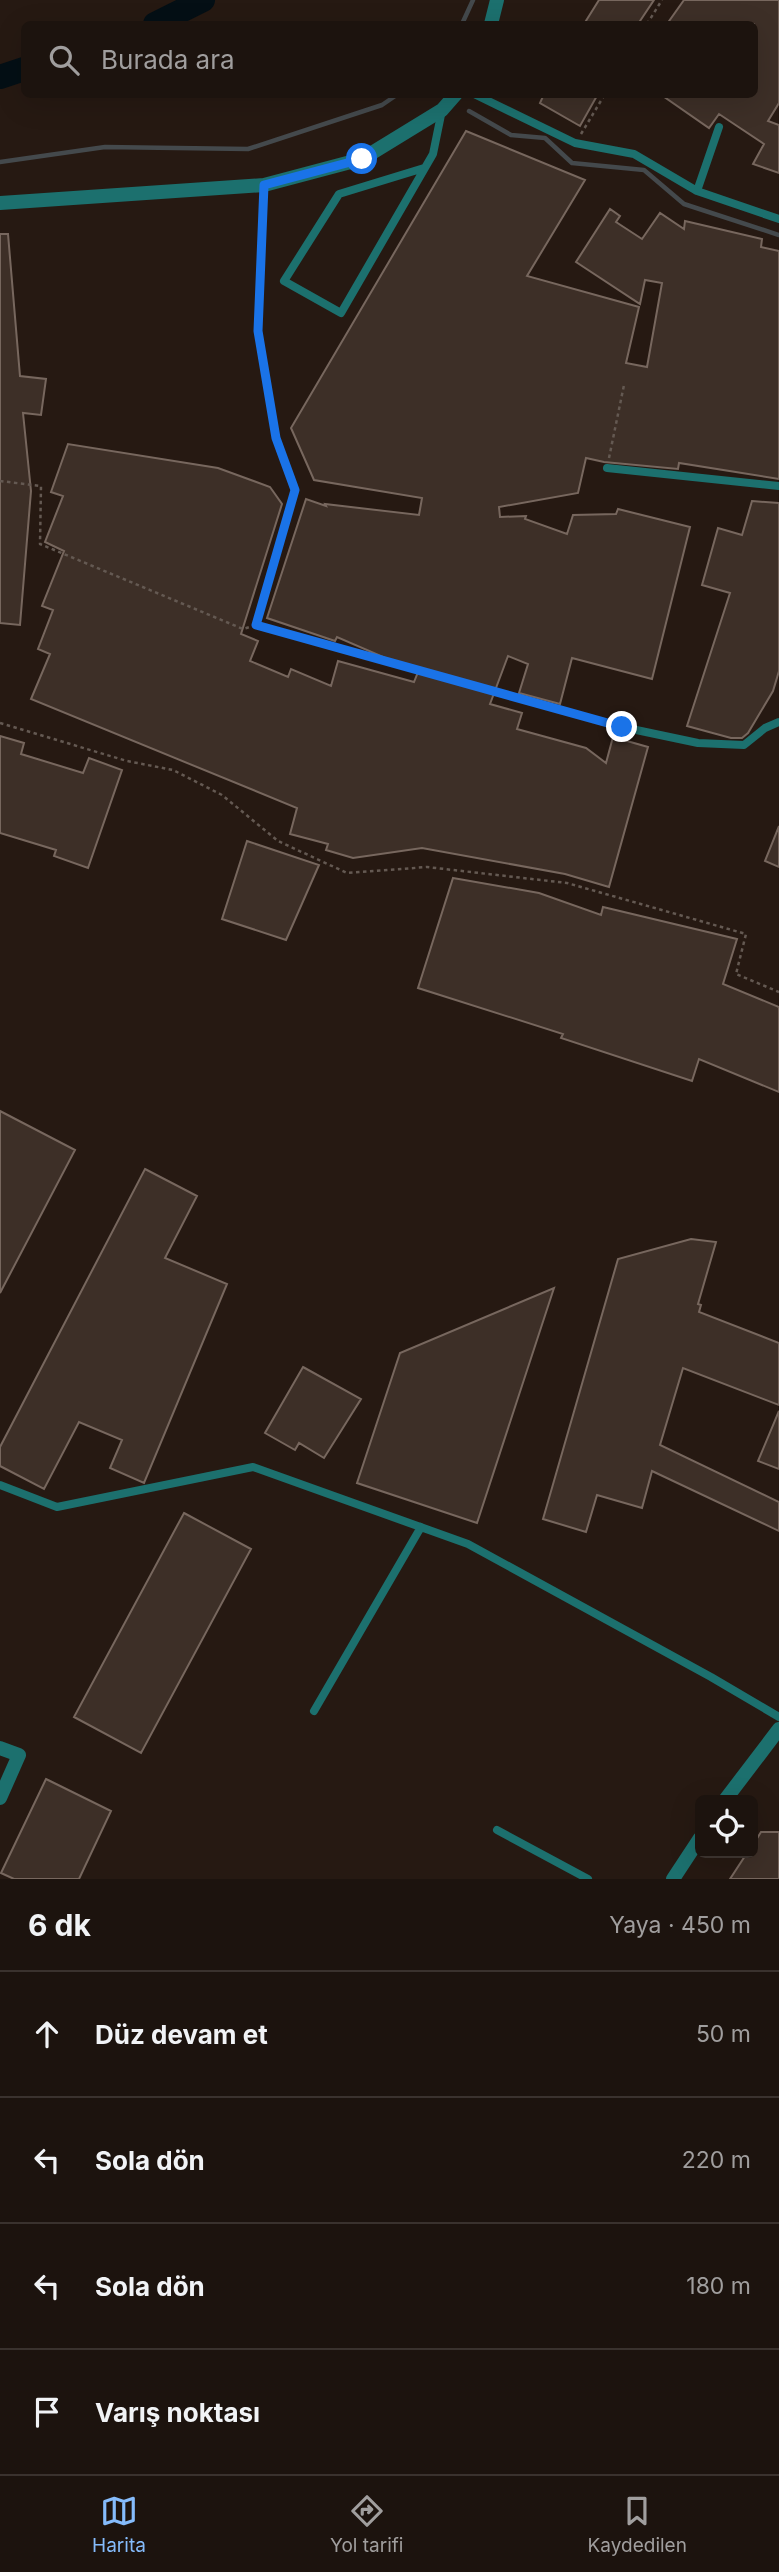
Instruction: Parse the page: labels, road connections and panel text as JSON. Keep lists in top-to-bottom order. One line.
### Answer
{"page":{"search":"Burada ara","heading":["6 dk","Yaya · 450 m"],"list":[["Düz devam et","50 m"],["Sola dön","220 m"],["Sola dön","180 m"],"Varış noktası"],"nav":["Harita","Yol tarifi","Kaydedilen"]}}
